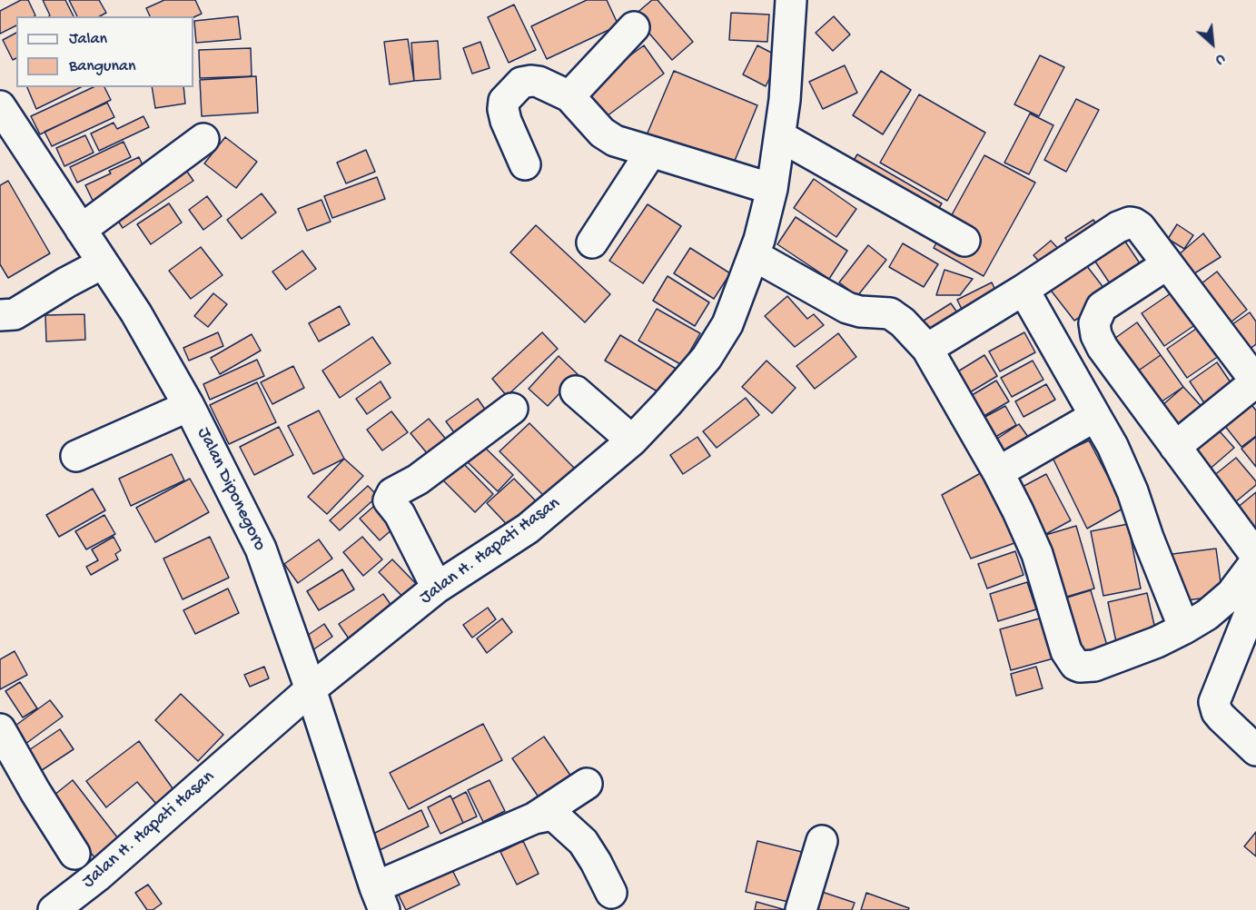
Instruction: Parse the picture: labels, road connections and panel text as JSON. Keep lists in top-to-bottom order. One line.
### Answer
{"streets":{"street":["Jalan Diponegoro","Jalan H. Hapati Hasan"]},"crossings":[["Jalan Diponegoro","Jalan H. Hapati Hasan"]],"legend":["Jalan","Bangunan"],"north":"bottom right"}
